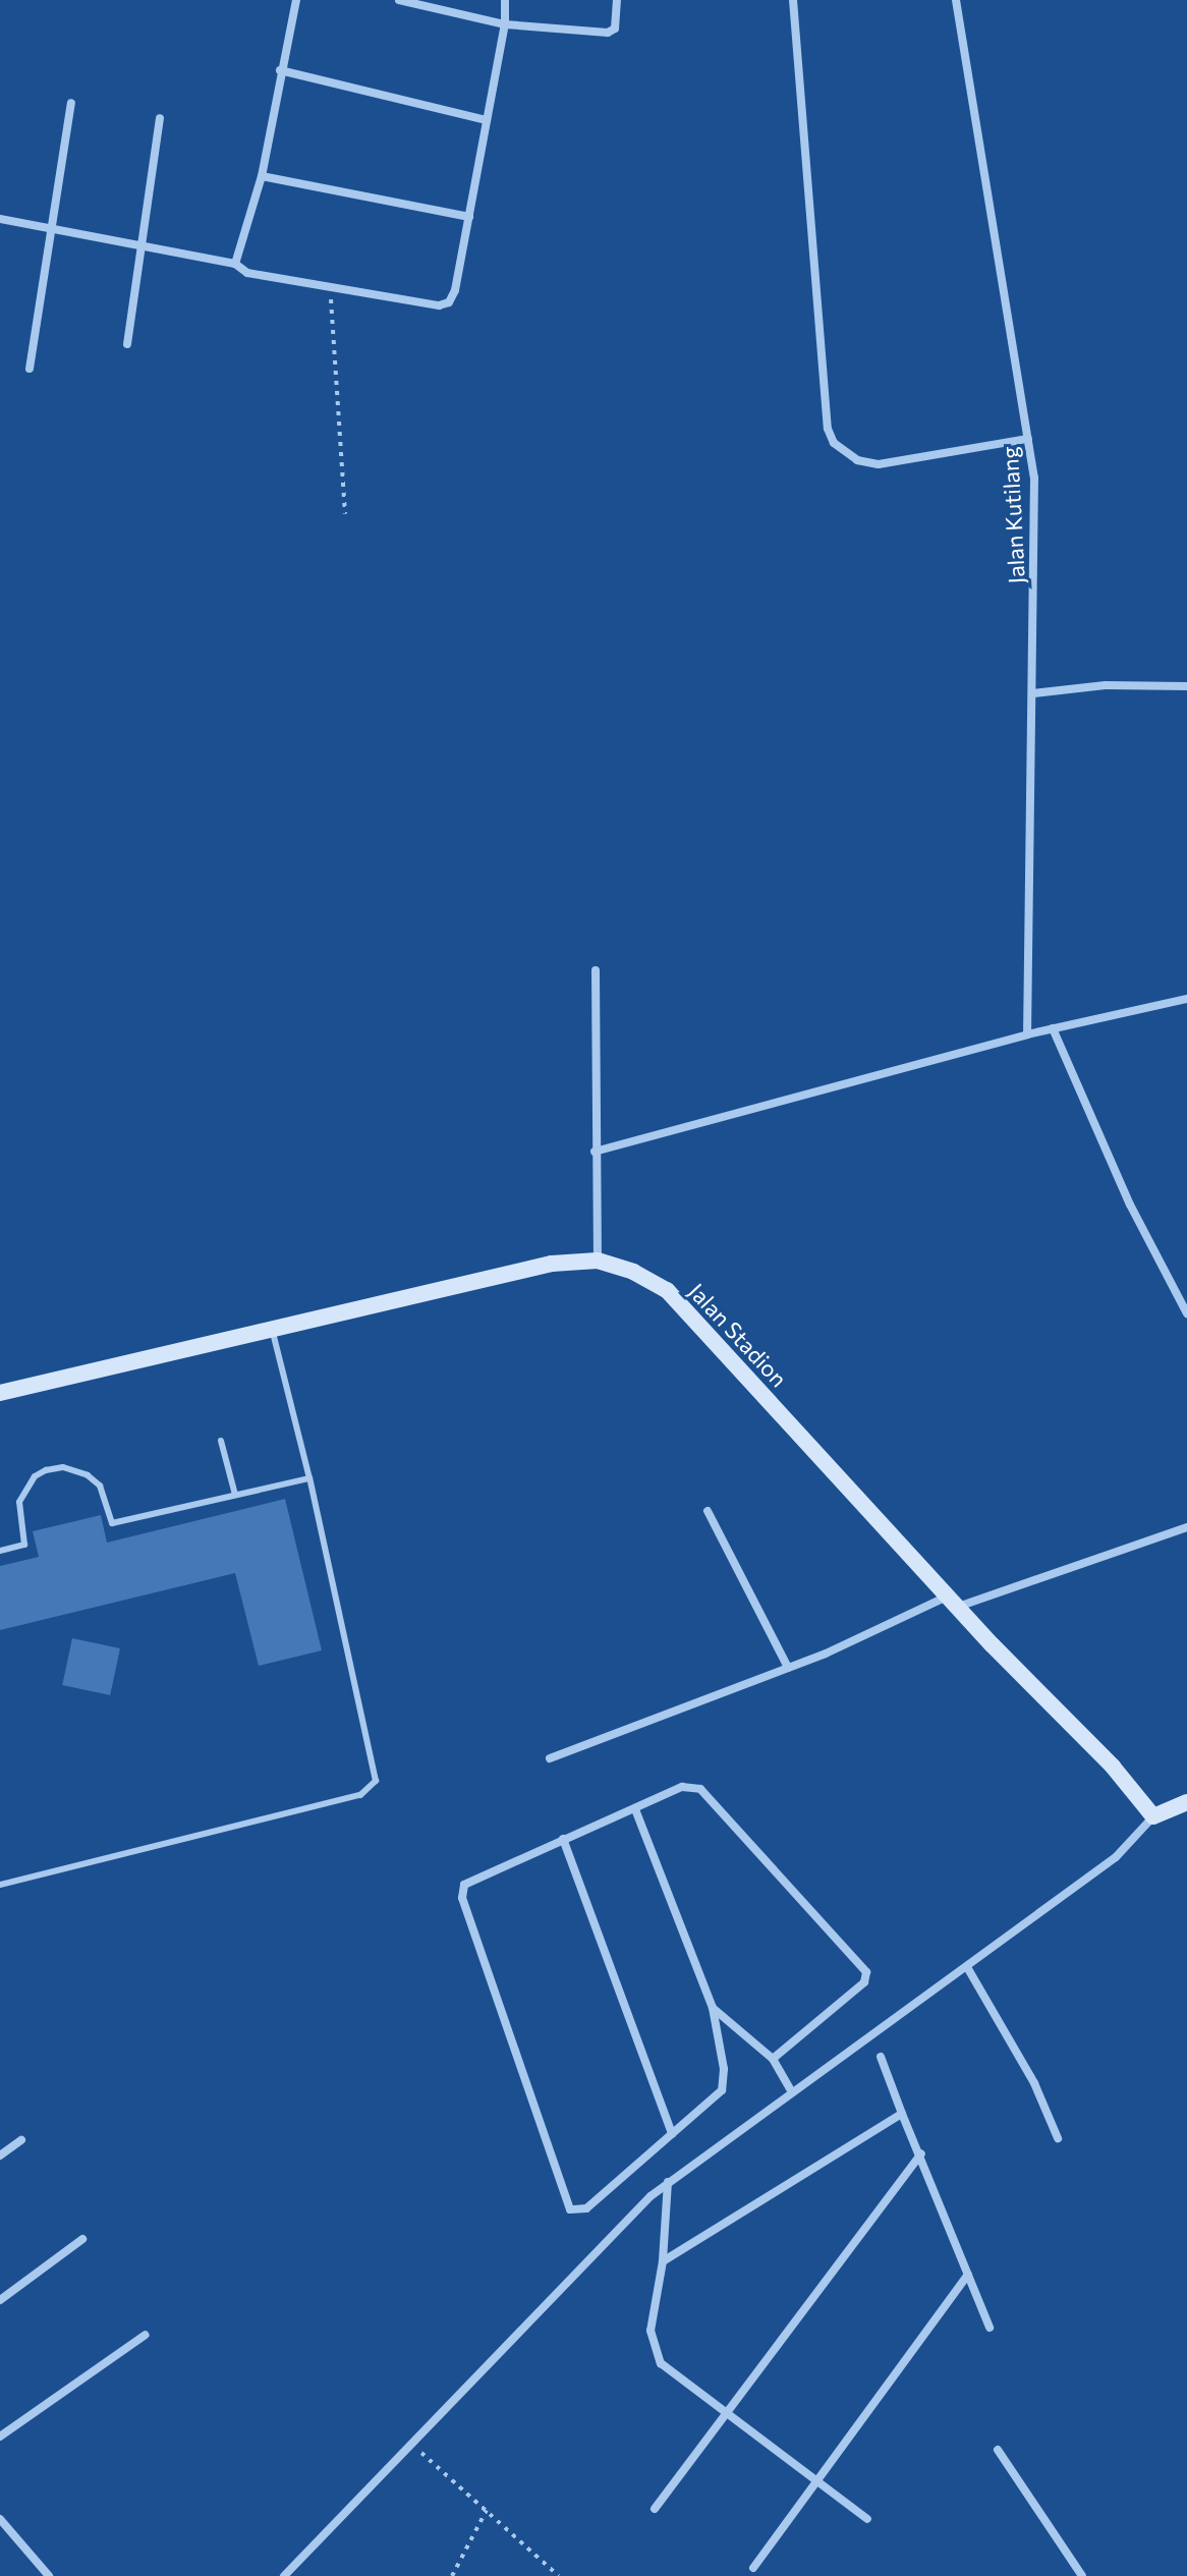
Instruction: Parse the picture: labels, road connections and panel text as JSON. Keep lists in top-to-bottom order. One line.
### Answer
{"streets":{"street":["Jalan Kutilang","Jalan Stadion"]}}
